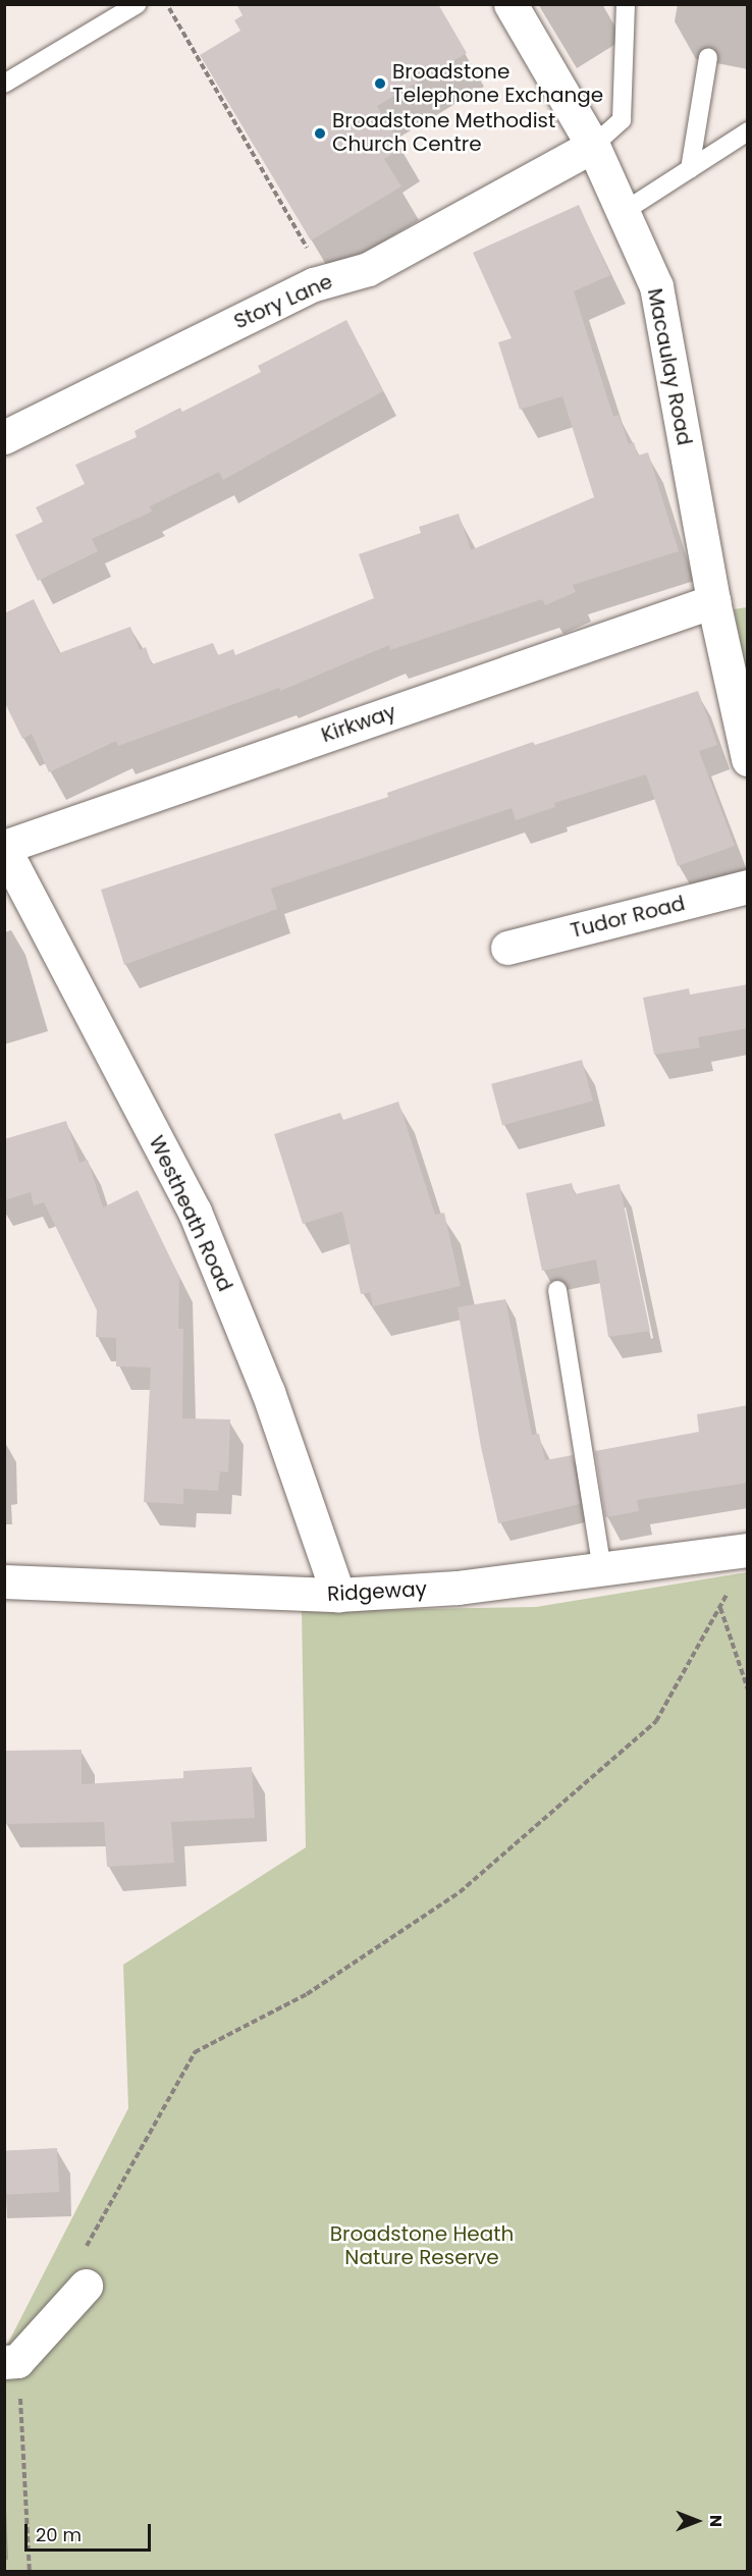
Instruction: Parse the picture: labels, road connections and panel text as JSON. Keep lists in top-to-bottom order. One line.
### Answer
{"streets":{"street":["Story Lane","Macaulay Road","Kirkway","Tudor Road","Westheath Road","Ridgeway"]},"crossings":[["Story Lane","Macaulay Road"],["Macaulay Road","Kirkway"],["Kirkway","Westheath Road"],["Westheath Road","Ridgeway"]],"parks":["Broadstone Heath Nature Reserve"],"places":["Broadstone Telephone Exchange","Broadstone Methodist Church Centre"],"scale_bar":"20 m","north":"right"}
